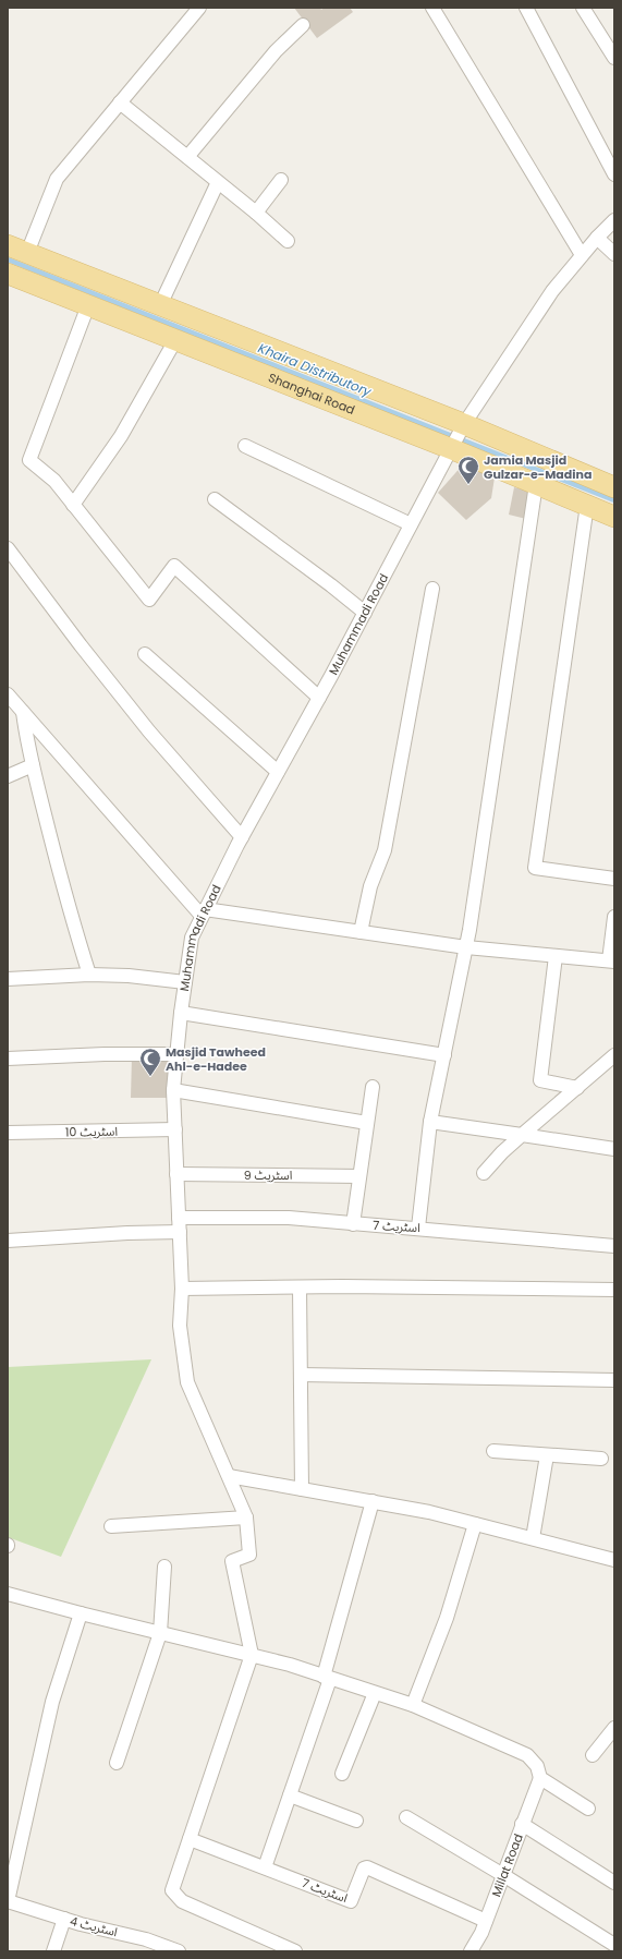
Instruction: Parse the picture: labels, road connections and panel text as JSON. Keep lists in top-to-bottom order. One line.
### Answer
{"streets":{"main road":["Shanghai Road"],"street":["Muhammadi Road","اسٹریٹ 10","اسٹریٹ 9","اسٹریٹ 7","Millat Road","اسٹریٹ 4"]},"crossings":[["Shanghai Road","Muhammadi Road"],["Muhammadi Road","اسٹریٹ 10"],["Muhammadi Road","اسٹریٹ 9"],["Muhammadi Road","اسٹریٹ 7"],["اسٹریٹ 7","Millat Road"]],"water":["Khaira Distributory"],"places":{"mosque":["Jamia Masjid Gulzar-e-Madina","Masjid Tawheed Ahl-e-Hadee"]}}
